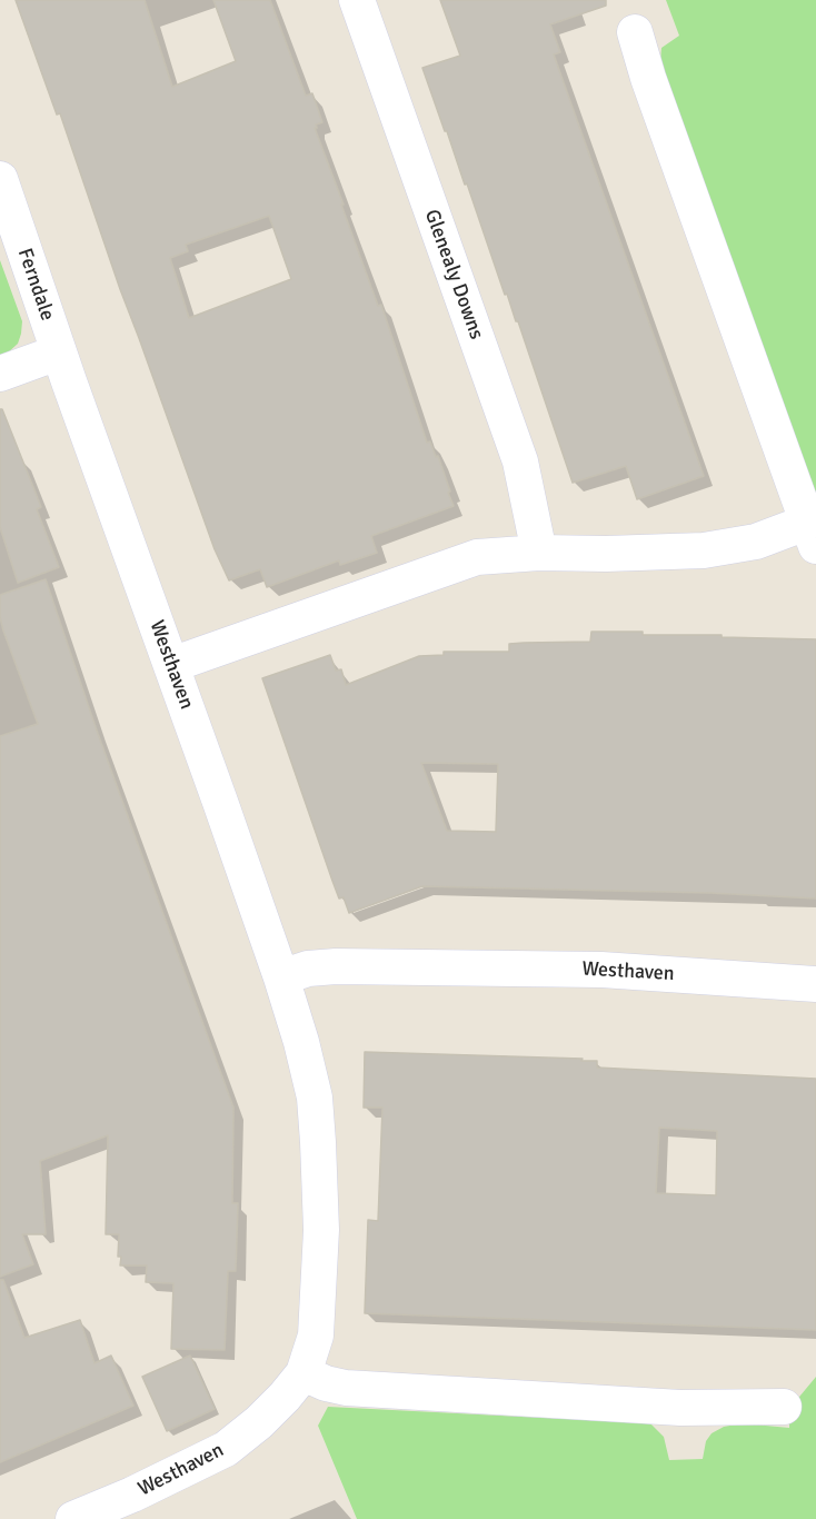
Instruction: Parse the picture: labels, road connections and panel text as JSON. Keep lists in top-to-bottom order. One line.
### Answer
{"streets":{"street":["Glenealy Downs","Ferndale","Westhaven"]},"crossings":[["Ferndale","Westhaven"]]}
